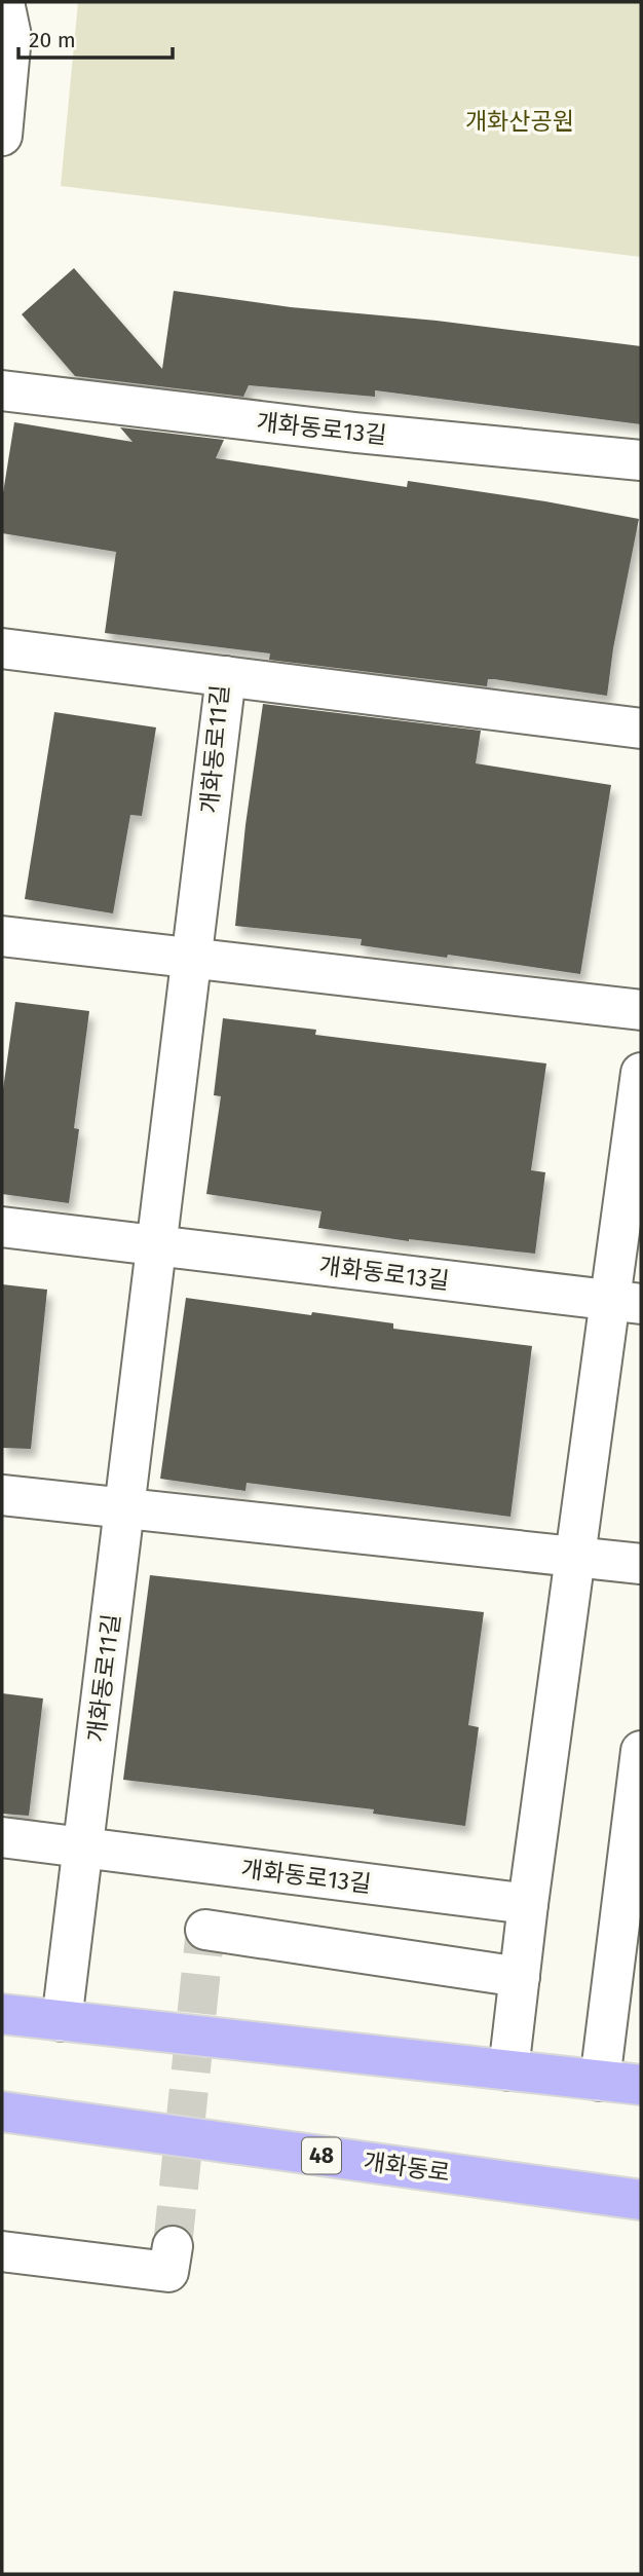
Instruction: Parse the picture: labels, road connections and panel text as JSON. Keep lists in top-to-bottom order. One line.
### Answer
{"streets":{"main road":["48","개화동로"],"street":["개화동로13길","개화동로11길"]},"crossings":[["개화동로13길","개화동로11길"]],"parks":["개화산공원"],"scale_bar":"20 m"}
